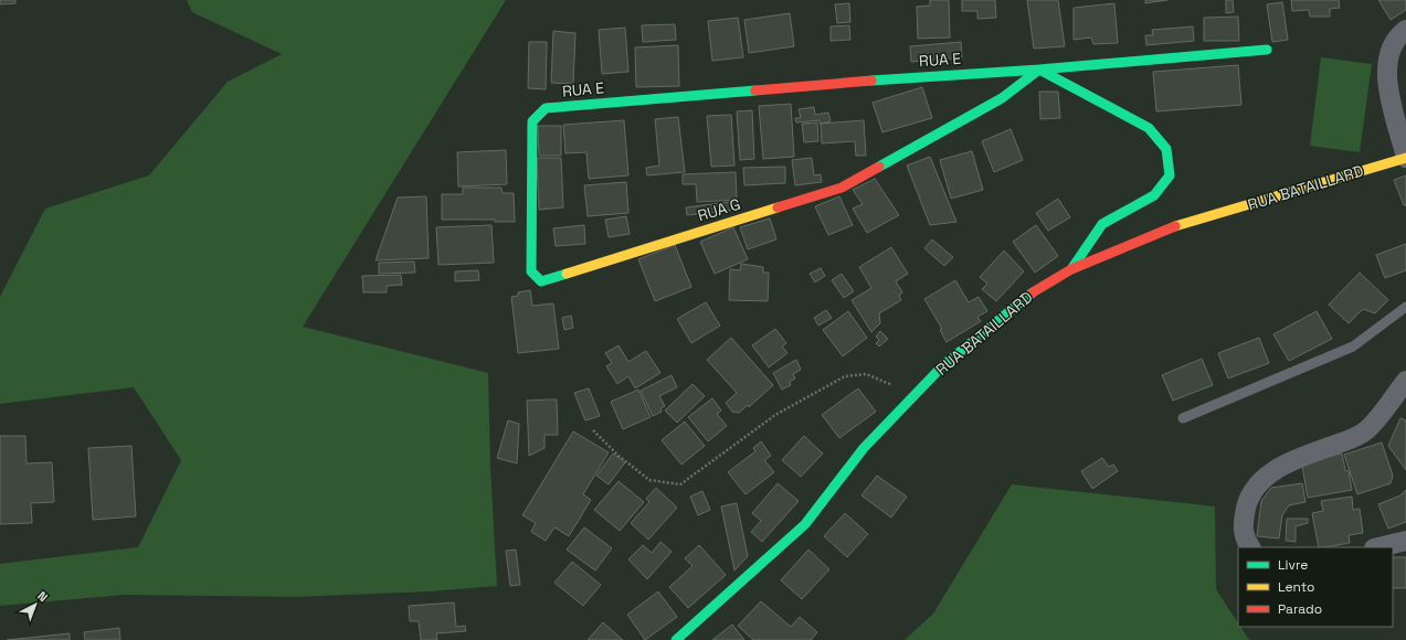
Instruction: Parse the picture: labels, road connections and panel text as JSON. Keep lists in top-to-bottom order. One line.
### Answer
{"streets":{"street":["RUA E","RUA BATAILLARD","RUA G"]},"crossings":[["RUA E","RUA G"]],"legend":["Livre","Lento","Parado"],"north":"top right"}
